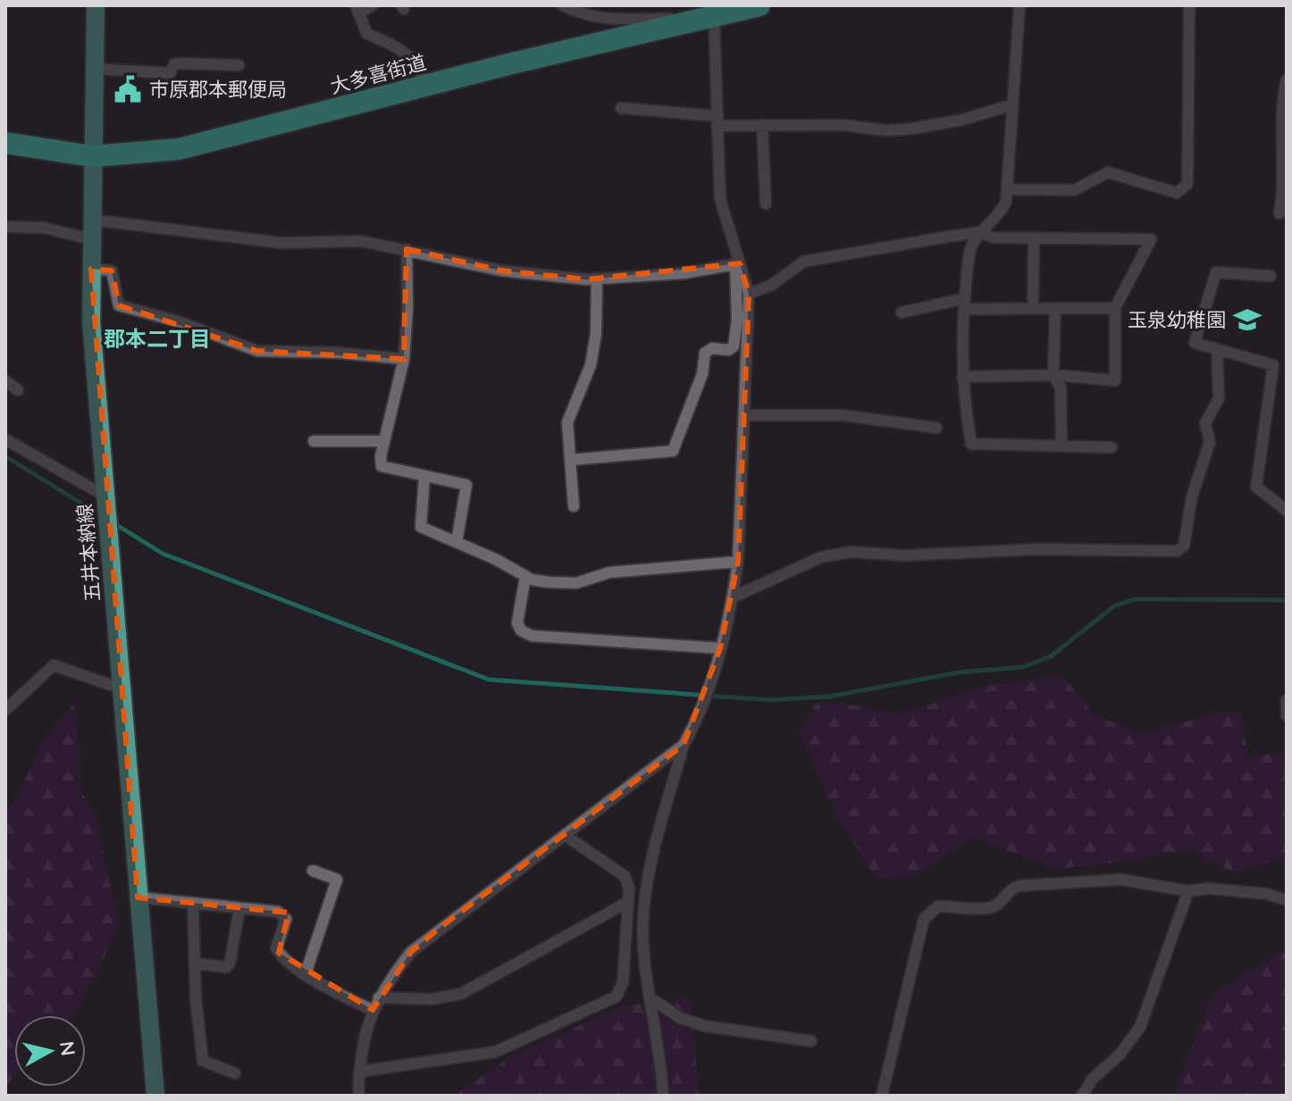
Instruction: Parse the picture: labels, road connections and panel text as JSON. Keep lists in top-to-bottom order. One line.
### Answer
{"streets":{"highway":["大多喜街道"],"main road":["五井本納線"]},"crossings":[["大多喜街道","五井本納線"]],"districts":["郡本二丁目"],"places":{"public building":["市原郡本郵便局"],"school or university":["玉泉幼稚園"]},"north":"right"}
